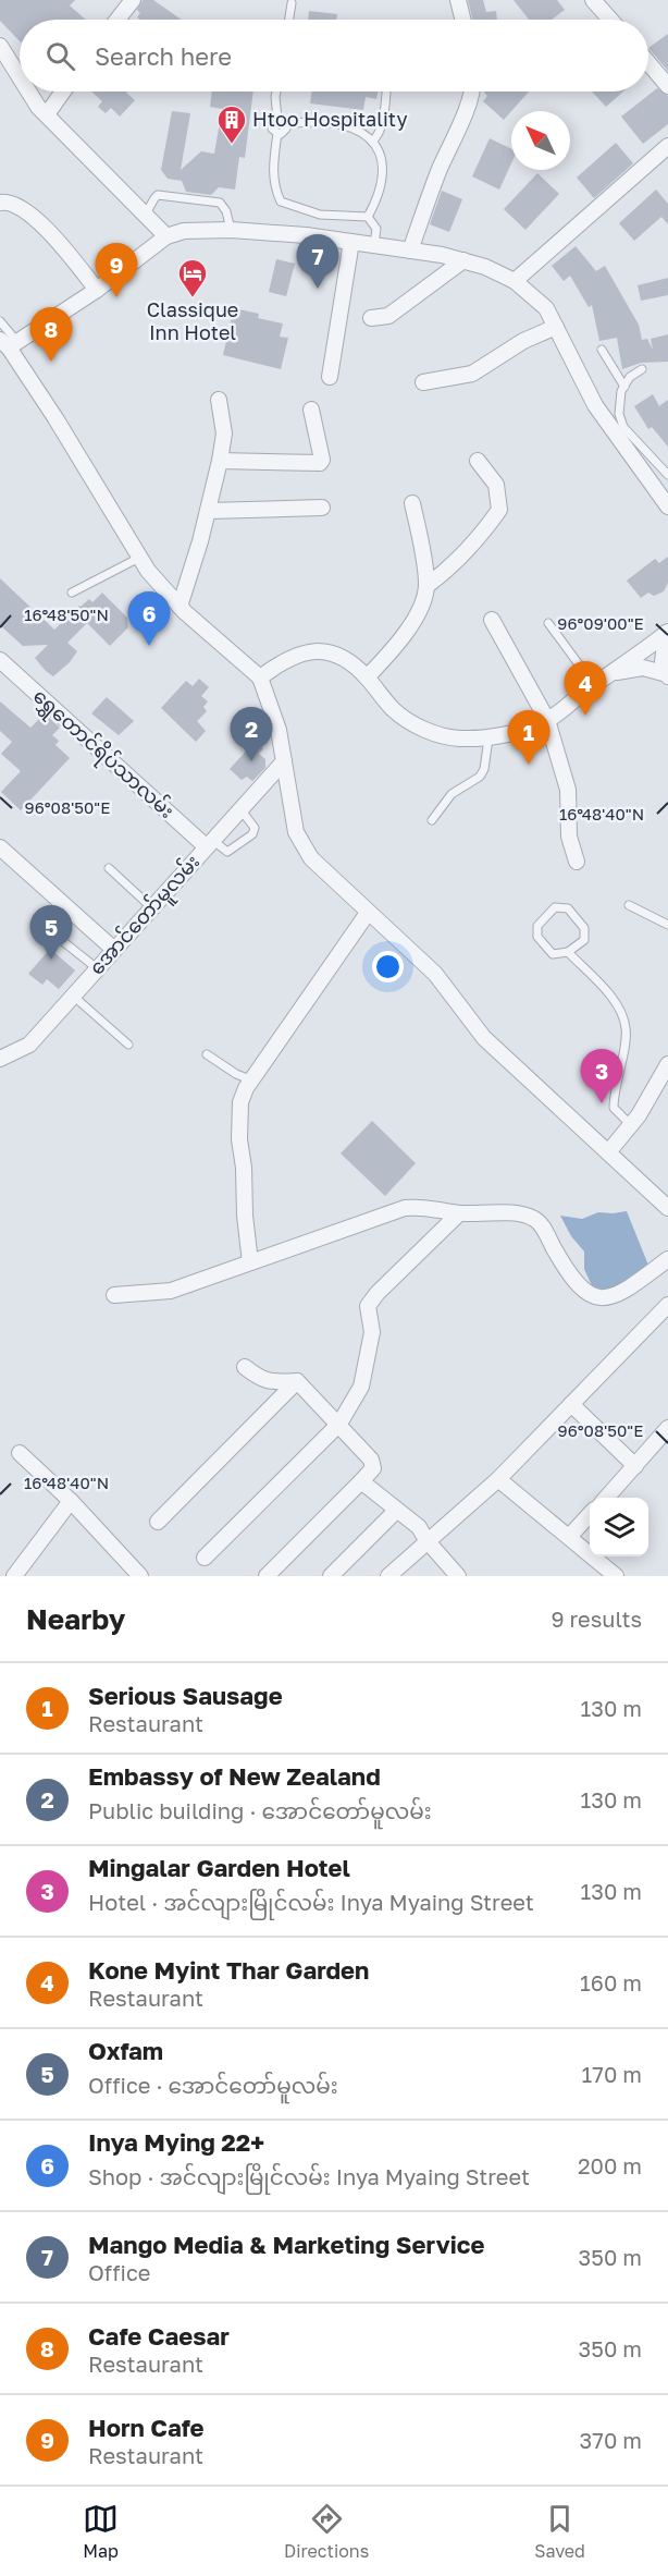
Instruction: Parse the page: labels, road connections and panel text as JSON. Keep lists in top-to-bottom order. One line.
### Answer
{"streets":{"street":["ရွှေတောင်ရိပ်သာလမ်း","အောင်တော်မူလမ်း"]},"crossings":[["ရွှေတောင်ရိပ်သာလမ်း","အောင်တော်မူလမ်း"]],"places":{"building":["Htoo Hospitality"],"hotel":["Classique Inn Hotel"]},"north":"top left","page":{"search":"Search here","pins":["7","9","8","6","4","2","1","5","3"],"heading":["Nearby","9 results"],"list":[{"mark":"1","name":"Serious Sausage","note":"Restaurant","value":"130 m"},{"mark":"2","name":"Embassy of New Zealand","note":"Public building · အောင်တော်မူလမ်း","value":"130 m"},{"mark":"3","name":"Mingalar Garden Hotel","note":"Hotel · အင်လျားမြိုင်လမ်း Inya Myaing Street","value":"130 m"},{"mark":"4","name":"Kone Myint Thar Garden","note":"Restaurant","value":"160 m"},{"mark":"5","name":"Oxfam","note":"Office · အောင်တော်မူလမ်း","value":"170 m"},{"mark":"6","name":"Inya Mying 22+","note":"Shop · အင်လျားမြိုင်လမ်း Inya Myaing Street","value":"200 m"},{"mark":"7","name":"Mango Media & Marketing Service","note":"Office","value":"350 m"},{"mark":"8","name":"Cafe Caesar","note":"Restaurant","value":"350 m"},{"mark":"9","name":"Horn Cafe","note":"Restaurant","value":"370 m"}],"nav":["Map","Directions","Saved"]},"coordinates":["16°48'50\"N","96°09'00\"E","96°08'50\"E","16°48'40\"N"]}
